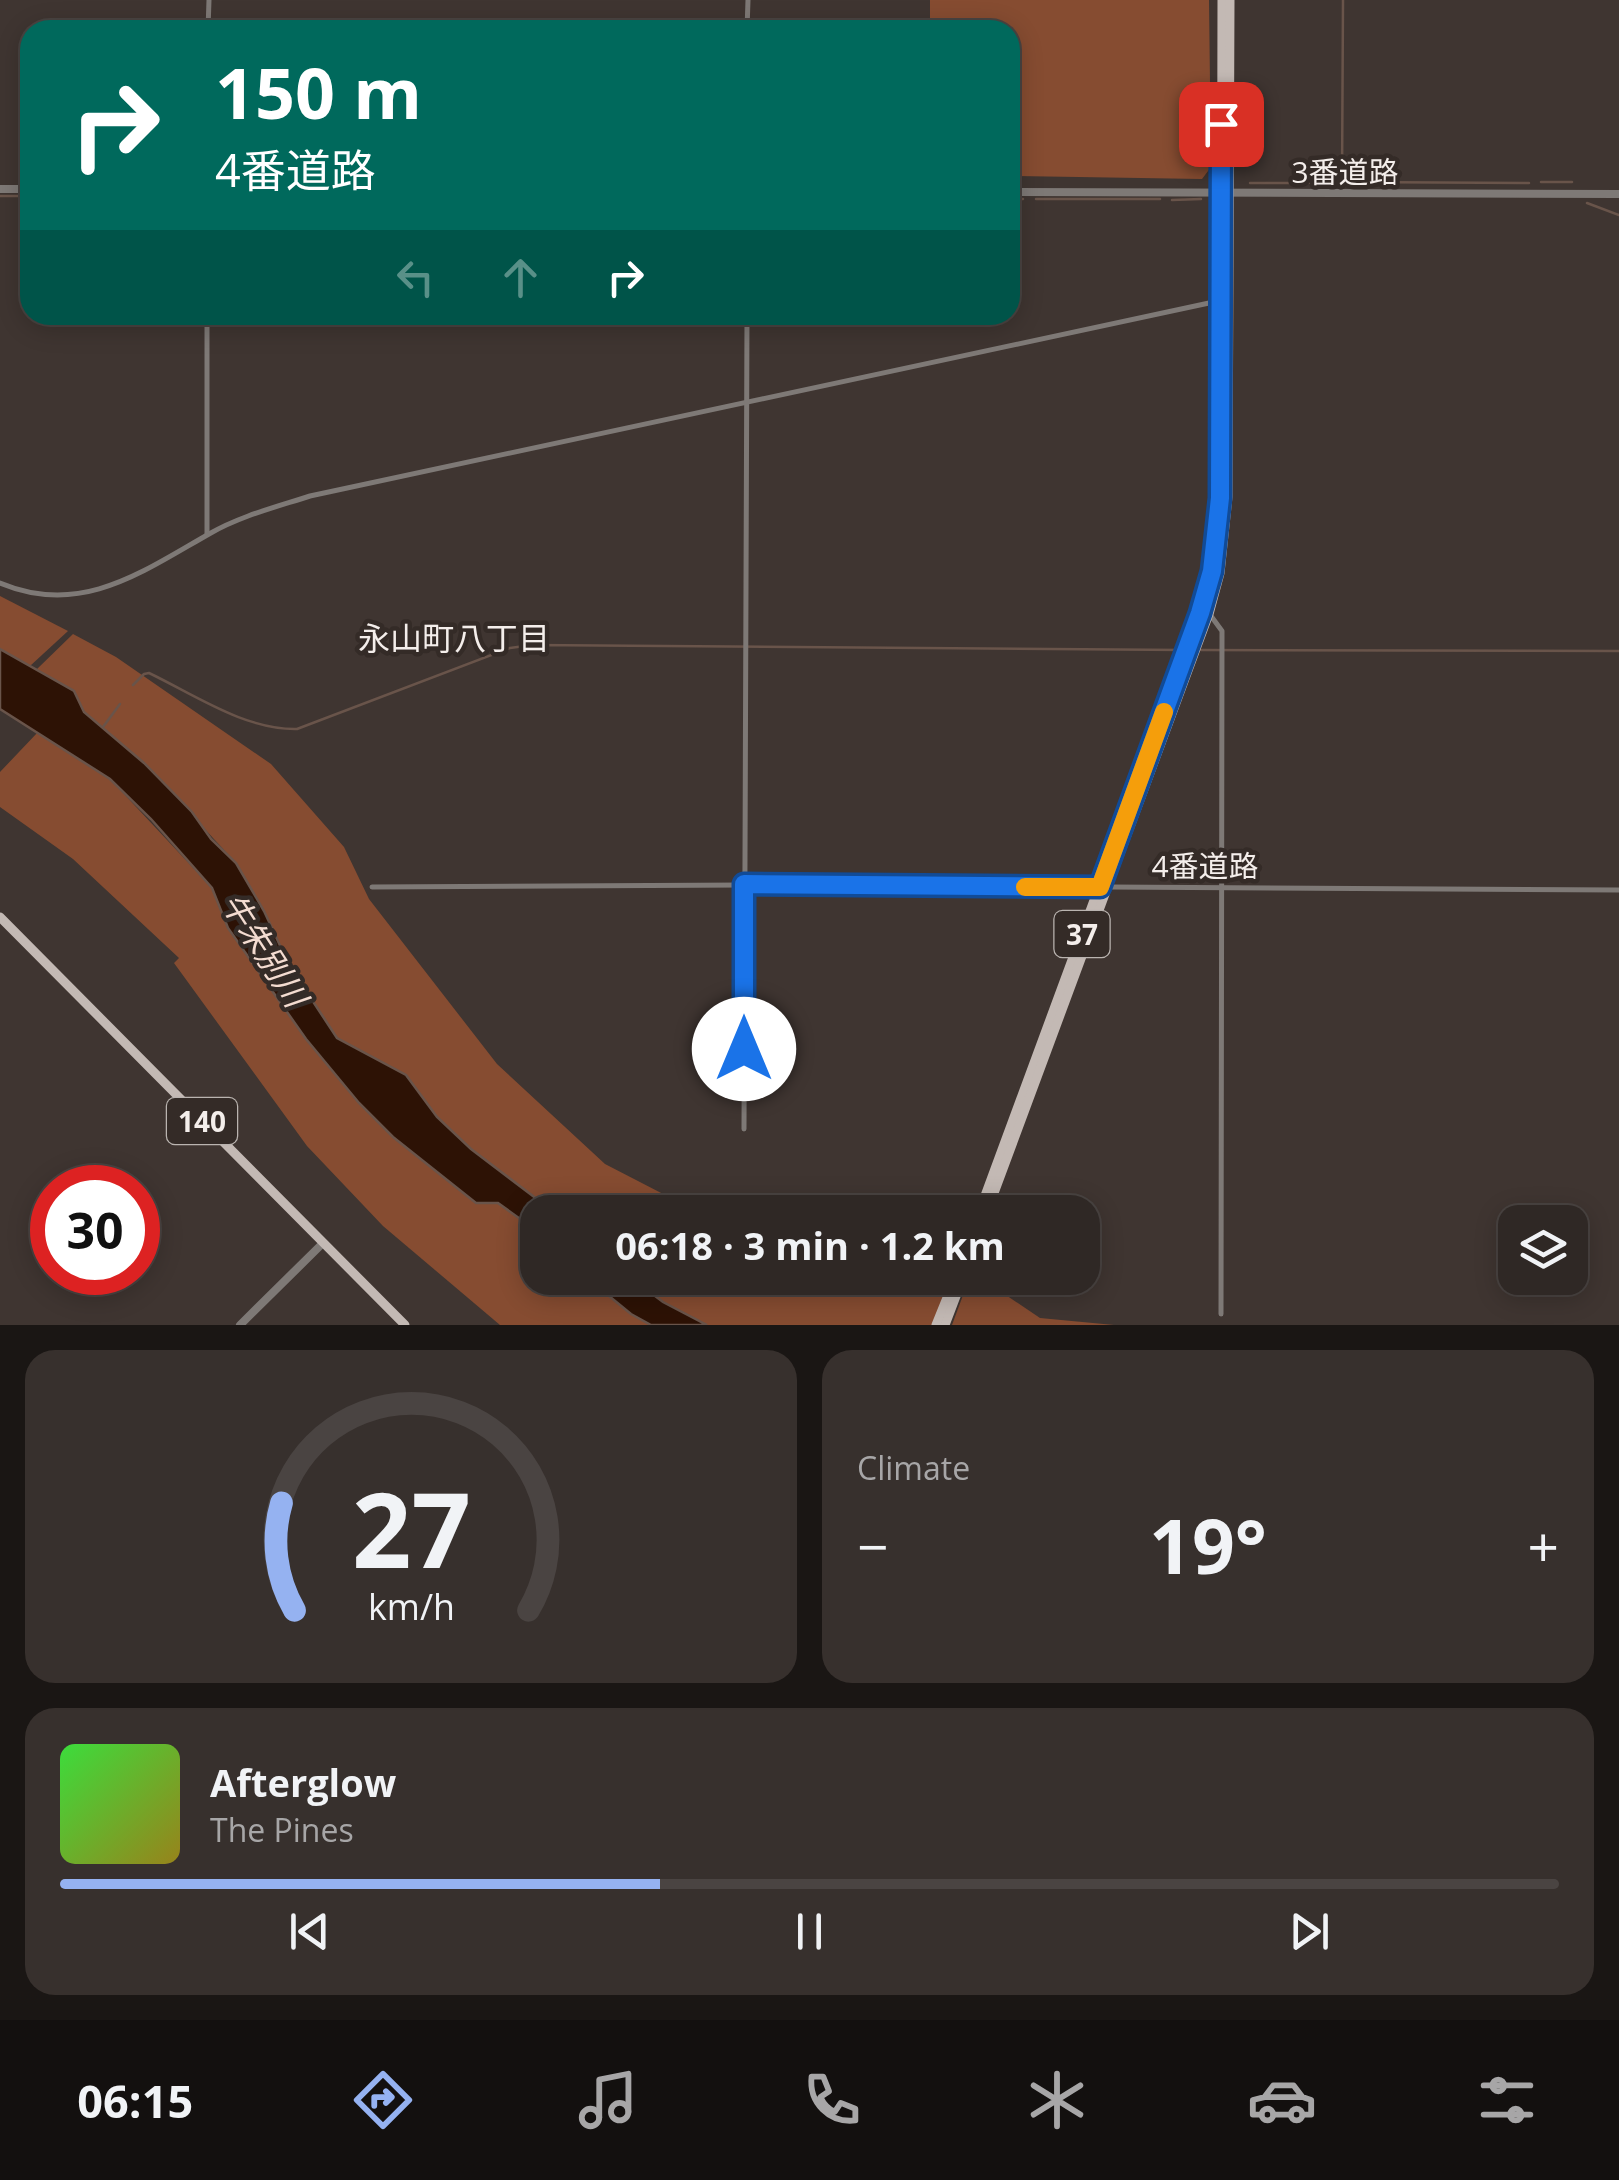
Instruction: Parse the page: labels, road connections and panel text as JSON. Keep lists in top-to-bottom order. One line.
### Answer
{"streets":{"main road":["37","140"],"street":["3番道路","4番道路"]},"crossings":[["3番道路","37"],["4番道路","37"]],"districts":["永山町八丁目"],"water":["牛朱別川"],"page":{"turn":["150 m","4番道路"],"limit":"30","trip":"06:18 · 3 min · 1.2 km","tile":"Climate","heat":["−","19°","+"],"song":["Afterglow","The Pines"],"tabs":"06:15","gauge":["27","km/h"]}}
